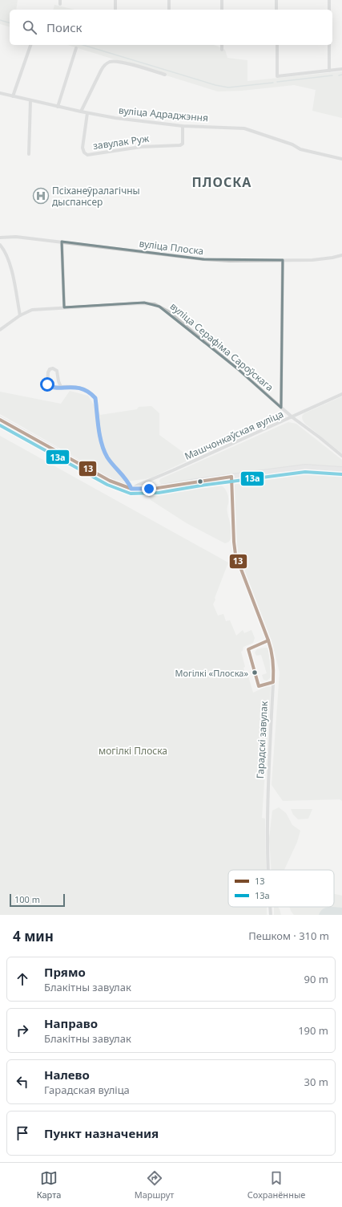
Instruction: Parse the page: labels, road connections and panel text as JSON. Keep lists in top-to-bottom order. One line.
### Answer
{"streets":{"street":["вуліца Адраджэння","завулак Руж","вуліца Плоска","вуліца Серафіма Сароўскага","Машчонкаўская вуліца","Гарадскі завулак"]},"crossings":[["вуліца Адраджэння","завулак Руж"],["вуліца Серафіма Сароўскага","Машчонкаўская вуліца"]],"districts":["ПЛОСКА"],"parks":["могілкі Плоска"],"places":{"hospital":["Псіханеўралагічны дыспансер"],"other":["Могілкі «Плоска»"]},"lines":["transit line 13","transit line 13а"],"legend":["13","13а"],"scale_bar":"100 m","page":{"search":"Поиск","scale":"100 m","heading":["4 мин","Пешком · 310 m"],"list":[["Прямо","Блакітны завулак","90 m"],["Направо","Блакітны завулак","190 m"],["Налево","Гарадская вуліца","30 m"],"Пункт назначения"],"nav":["Карта","Маршрут","Сохранённые"]}}
